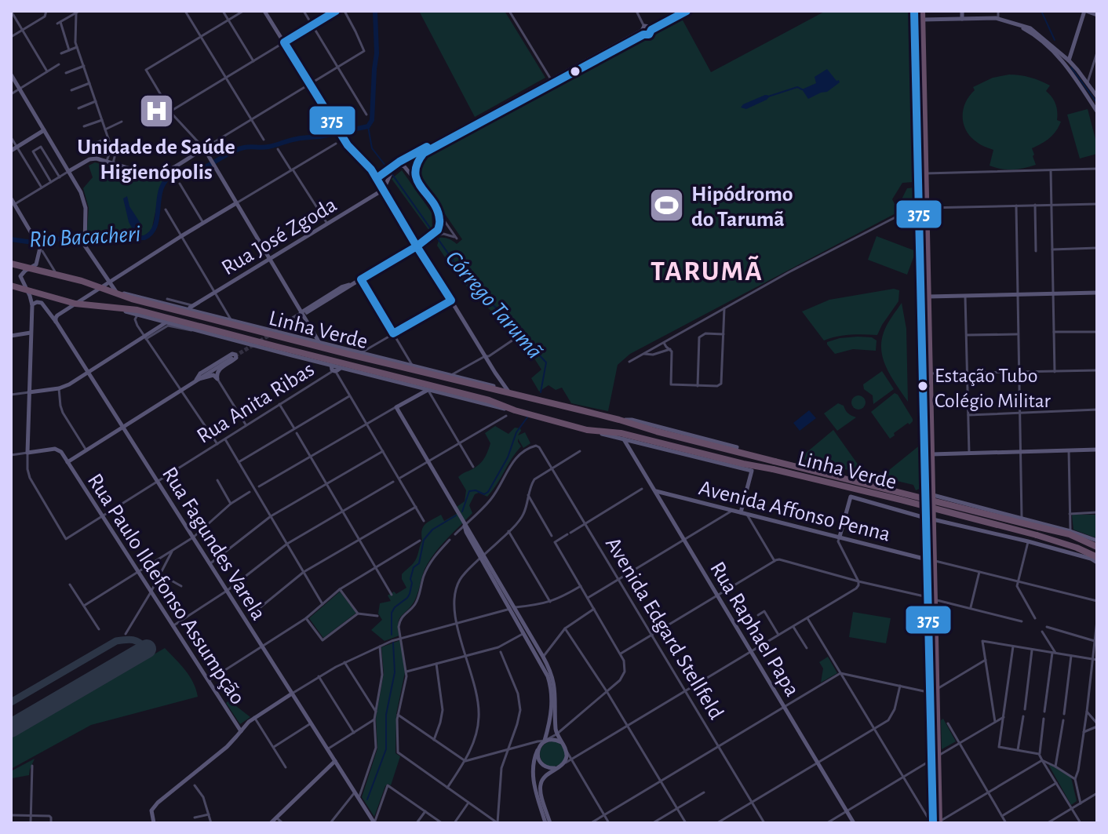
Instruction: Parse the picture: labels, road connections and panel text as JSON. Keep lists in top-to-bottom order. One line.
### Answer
{"streets":{"highway":["Linha Verde"],"main road":["Rua José Zgoda","Avenida Affonso Penna","Rua Fagundes Varela","Rua Paulo Ildefonso Assumpção","Rua Raphael Papa"],"street":["Rua Anita Ribas","Avenida Edgard Stellfeld"]},"crossings":[["Linha Verde","Avenida Affonso Penna"],["Linha Verde","Rua Raphael Papa"],["Rua Anita Ribas","Rua Fagundes Varela"],["Rua Anita Ribas","Rua Paulo Ildefonso Assumpção"],["Avenida Affonso Penna","Rua Raphael Papa"]],"districts":["TARUMÃ"],"water":["Rio Bacacheri","Córrego Tarumã"],"places":{"hospital":["Unidade de Saúde Higienópolis"],"sports":["Hipódromo do Tarumã"],"other":["Estação Tubo Colégio Militar"]},"lines":["transit line 375"]}
